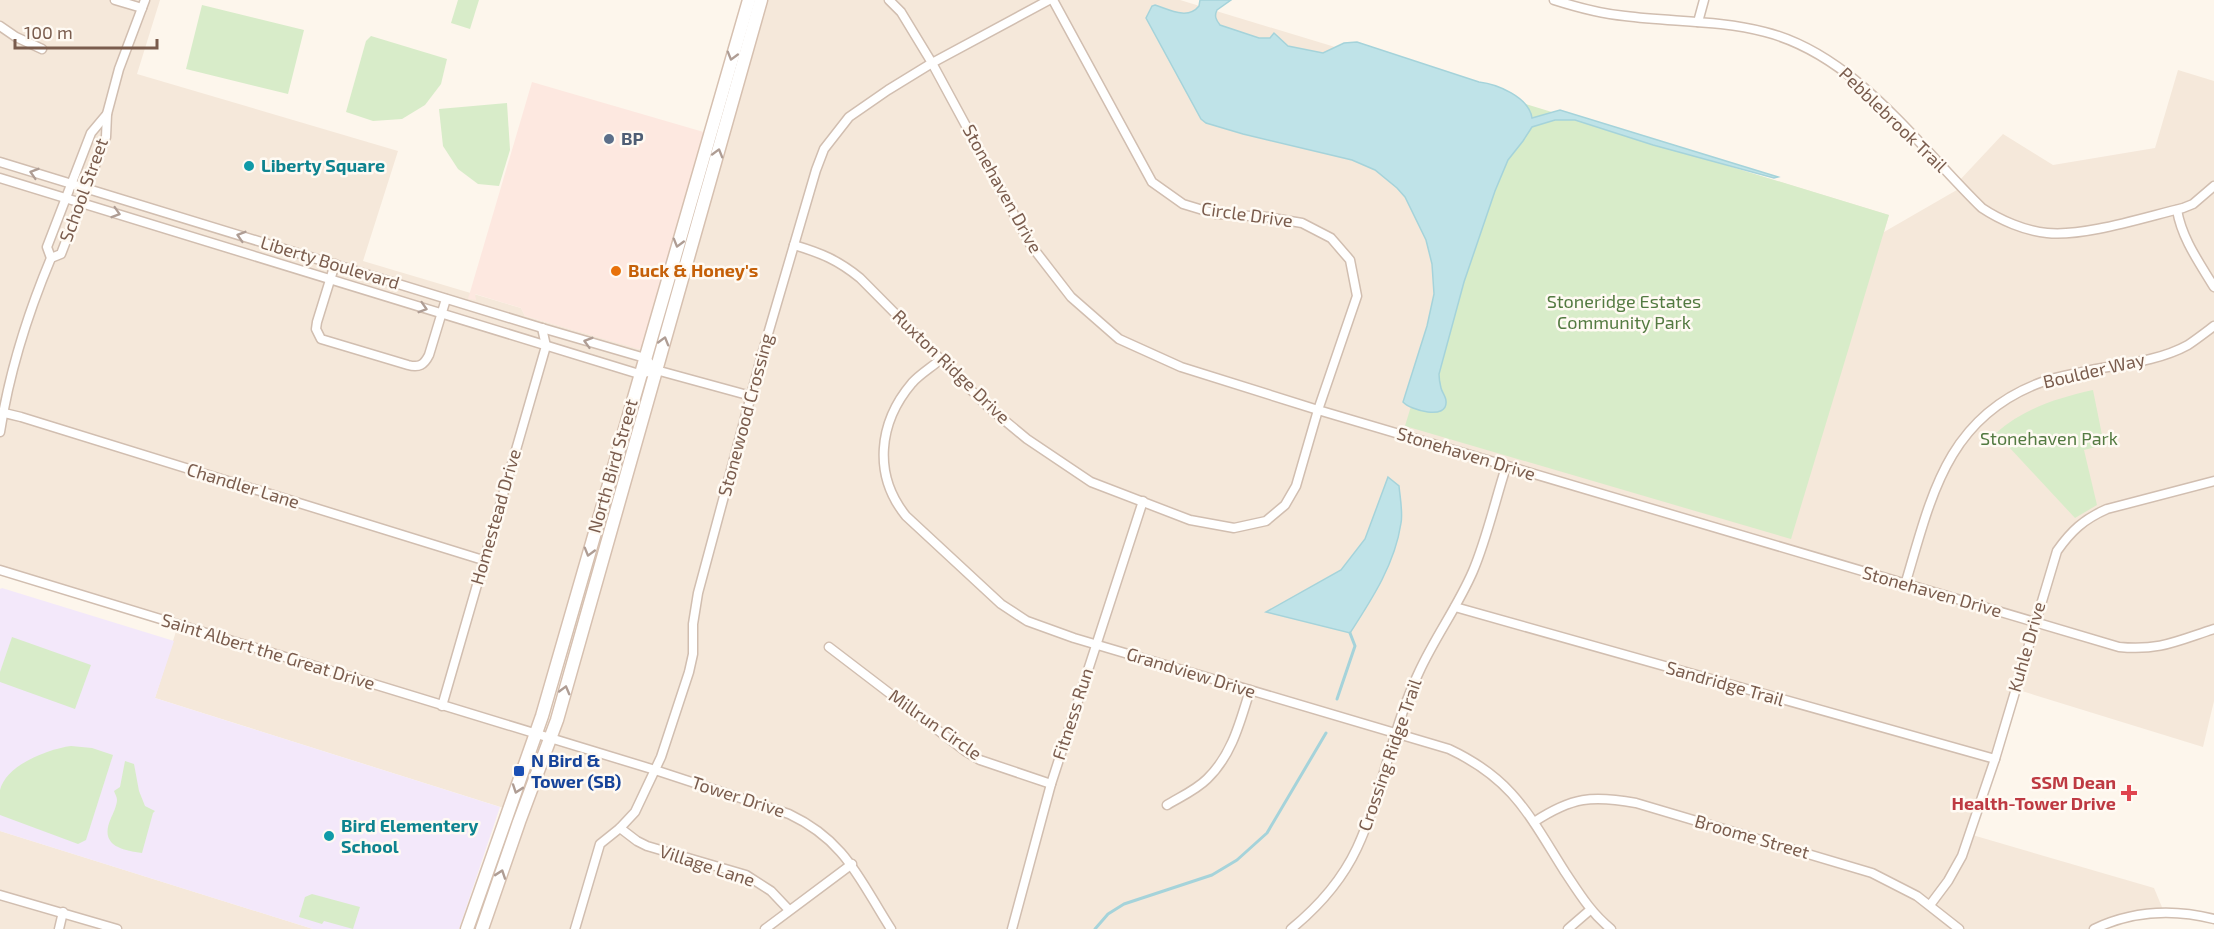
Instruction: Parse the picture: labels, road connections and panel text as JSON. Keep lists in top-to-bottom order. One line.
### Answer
{"streets":{"street":["Pebblebrook Trail","Stonehaven Drive","School Street","Circle Drive","Liberty Boulevard","Ruxton Ridge Drive","Boulder Way","Stonewood Crossing","North Bird Street","Chandler Lane","Homestead Drive","Kuhle Drive","Saint Albert the Great Drive","Grandview Drive","Sandridge Trail","Fitness Run","Millrun Circle","Crossing Ridge Trail","Tower Drive","Broome Street","Village Lane"]},"crossings":[["Stonehaven Drive","Circle Drive"],["Stonehaven Drive","Ruxton Ridge Drive"],["Stonehaven Drive","Boulder Way"],["Stonehaven Drive","Stonewood Crossing"],["Stonehaven Drive","Kuhle Drive"],["Stonehaven Drive","Crossing Ridge Trail"],["School Street","Liberty Boulevard"],["School Street","Chandler Lane"],["Circle Drive","Ruxton Ridge Drive"],["Circle Drive","Stonewood Crossing"],["Liberty Boulevard","Stonewood Crossing"],["Liberty Boulevard","North Bird Street"],["Liberty Boulevard","Homestead Drive"],["Ruxton Ridge Drive","Stonewood Crossing"],["Ruxton Ridge Drive","Grandview Drive"],["Ruxton Ridge Drive","Fitness Run"],["Stonewood Crossing","Tower Drive"],["Stonewood Crossing","Village Lane"],["North Bird Street","Saint Albert the Great Drive"],["North Bird Street","Tower Drive"],["Chandler Lane","Homestead Drive"],["Homestead Drive","Saint Albert the Great Drive"],["Kuhle Drive","Sandridge Trail"],["Kuhle Drive","Broome Street"],["Saint Albert the Great Drive","Tower Drive"],["Grandview Drive","Fitness Run"],["Grandview Drive","Crossing Ridge Trail"],["Grandview Drive","Broome Street"],["Sandridge Trail","Crossing Ridge Trail"],["Fitness Run","Millrun Circle"]],"parks":["Stoneridge Estates Community Park","Stonehaven Park"],"places":{"other":["BP","Liberty Square","Buck & Honey's","Bird Elementery School"],"transit":["N Bird & Tower (SB)"],"health":["SSM Dean Health-Tower Drive"]},"scale_bar":"100 m"}
